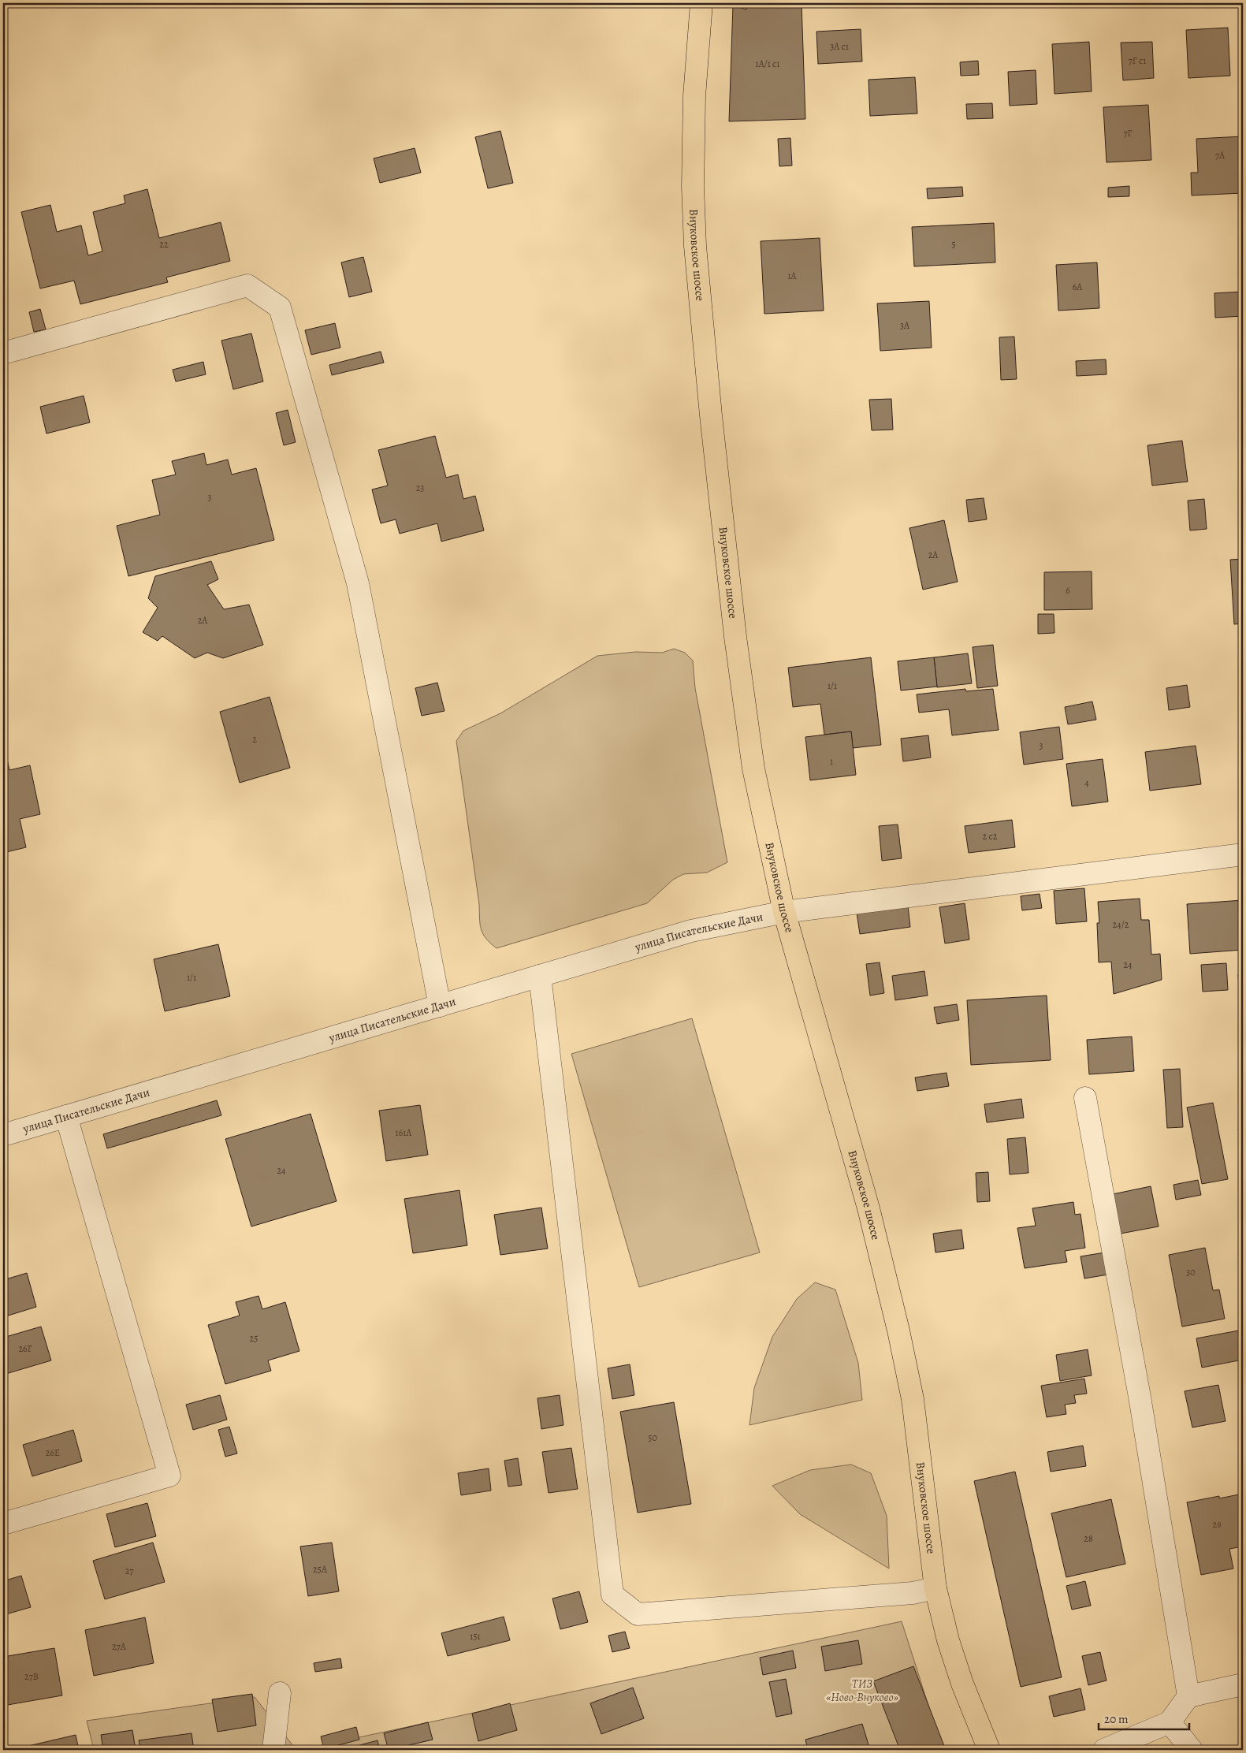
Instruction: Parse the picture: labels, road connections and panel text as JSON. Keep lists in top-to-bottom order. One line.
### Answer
{"streets":{"main road":["Внуковское шоссе"],"street":["улица Писательские Дачи"]},"crossings":[["Внуковское шоссе","улица Писательские Дачи"]],"parks":["ТИЗ «Ново-Внуково»"],"house_numbers":["3А с1","7Г с1","1А/1 с1","7Г","7А","22","5","1А","6А","3А","23","3","2А","6","2А","1/1","2","3","1","4","2 с2","24/2","24","1/1","161А","24","30","25","26Г","50","26Е","29","28","25А","27","151","27А","27В"],"scale_bar":"20 m"}
